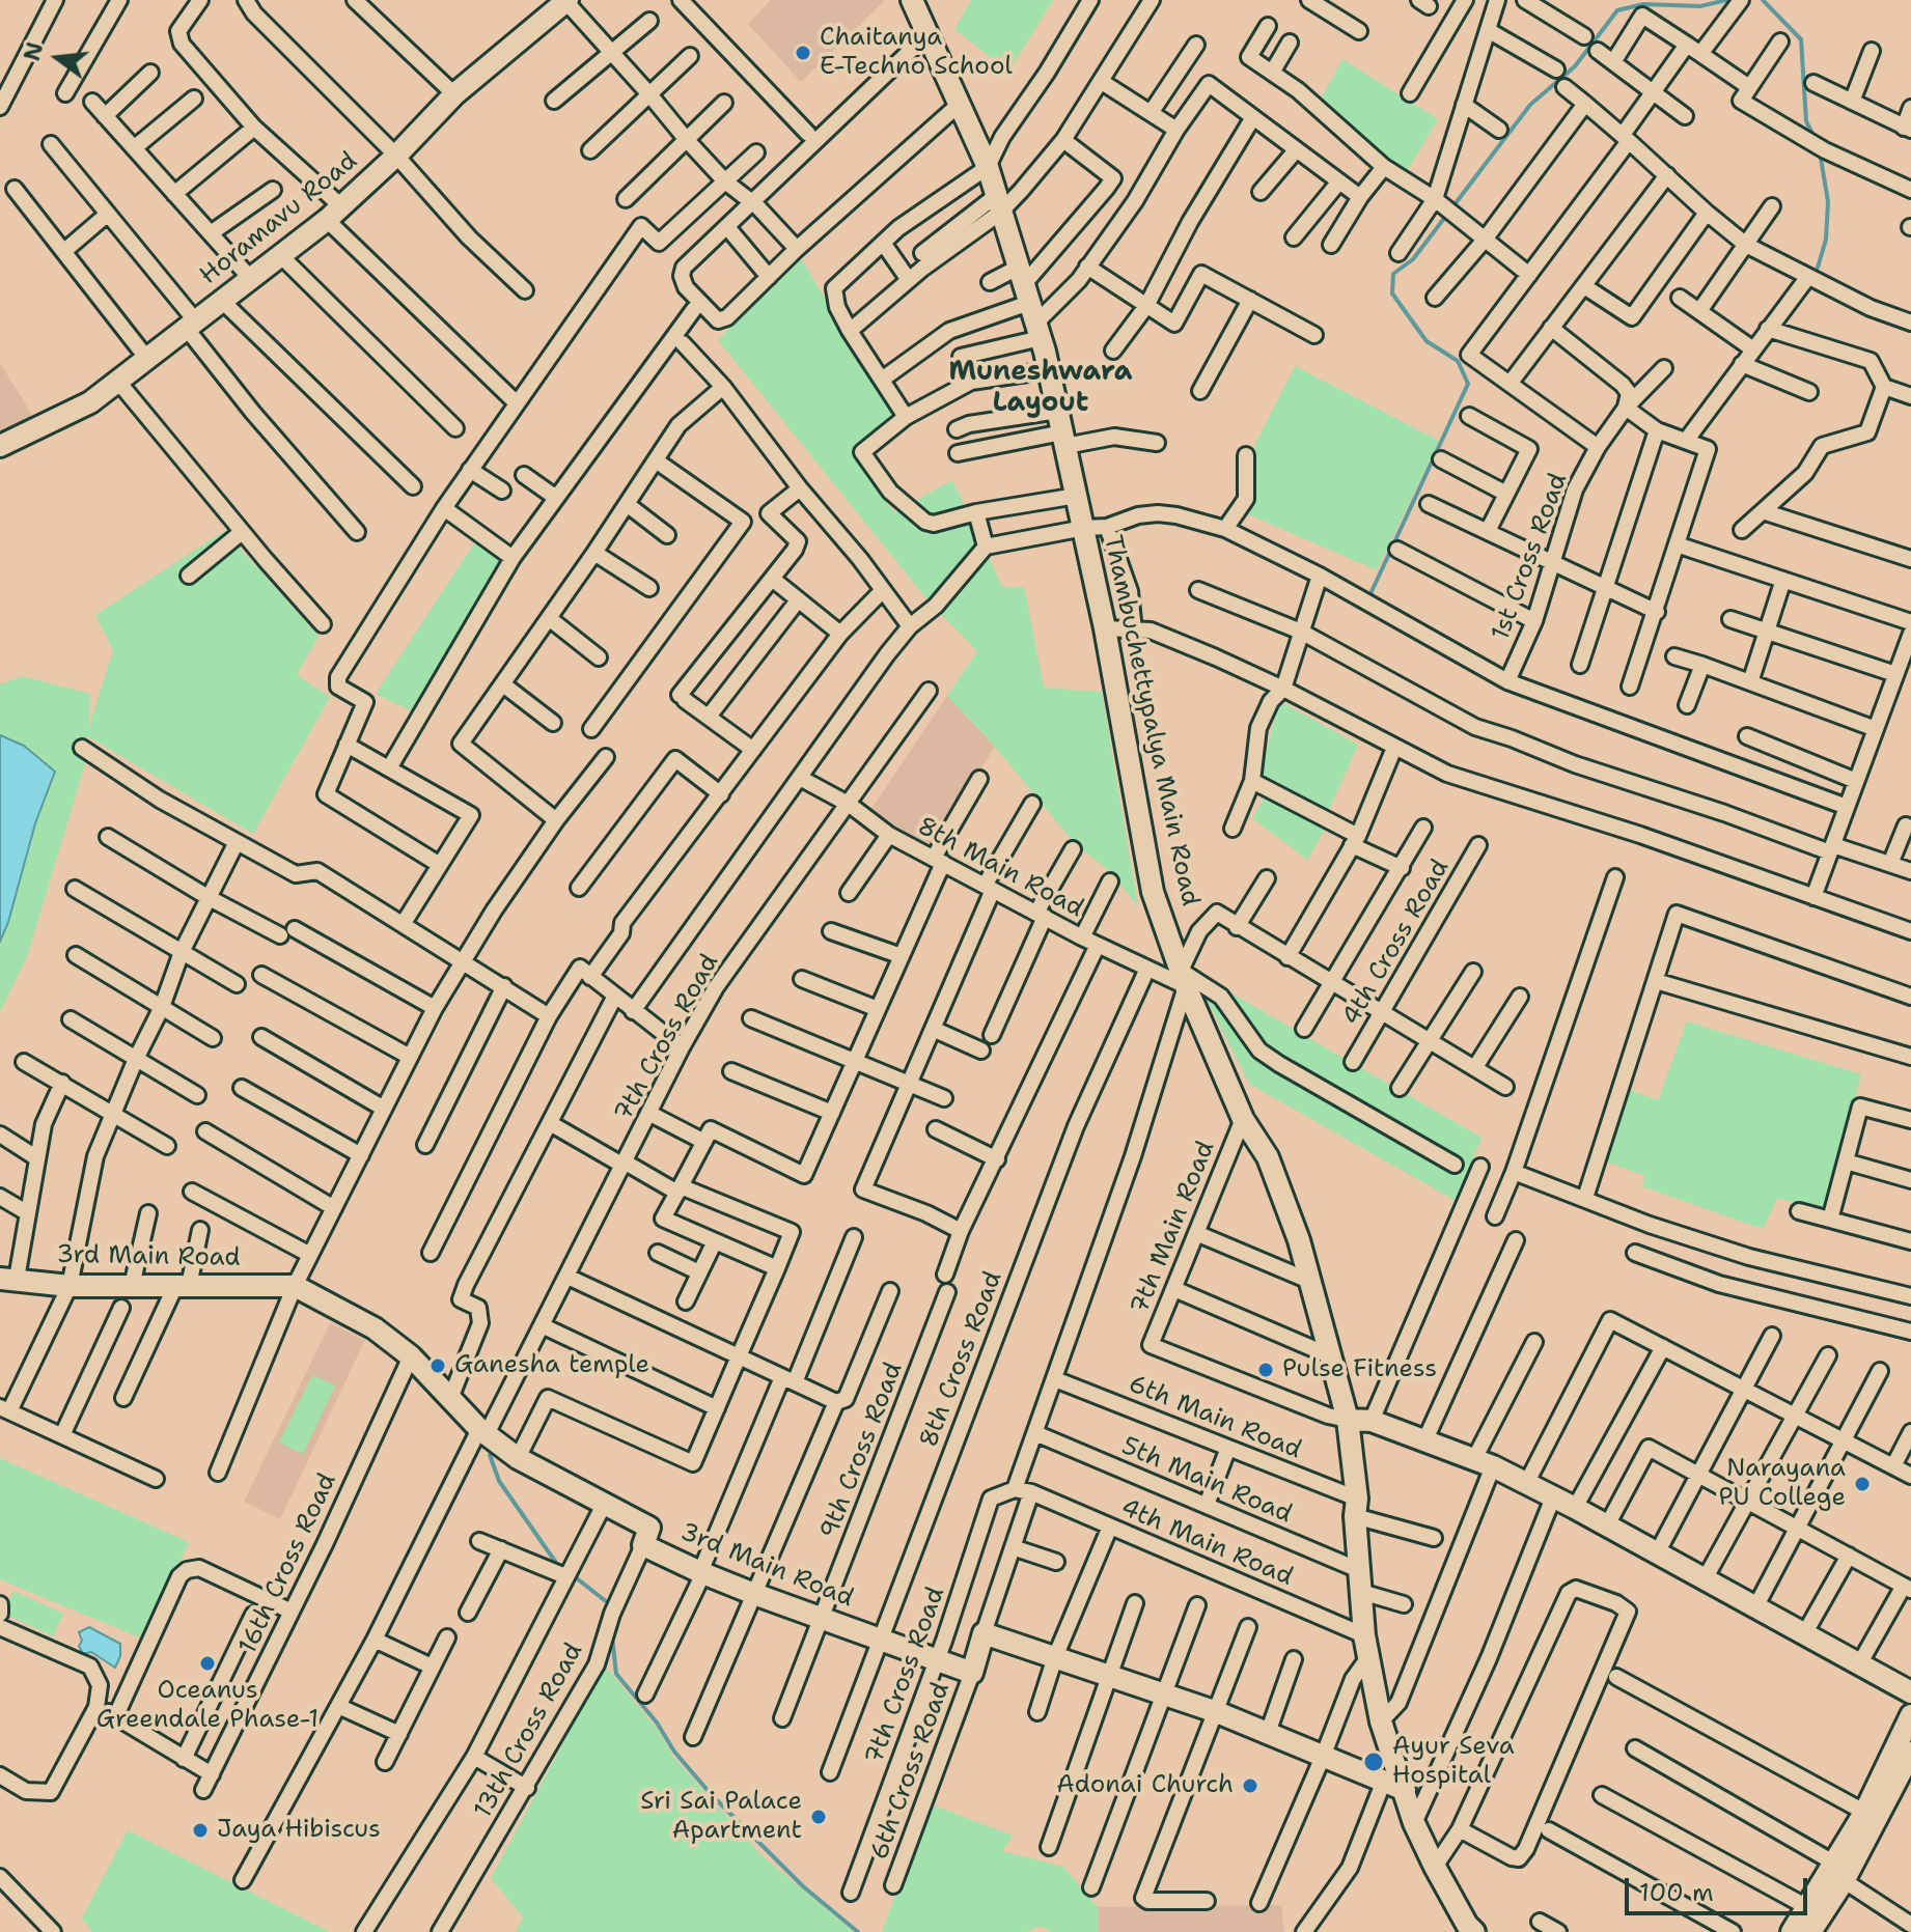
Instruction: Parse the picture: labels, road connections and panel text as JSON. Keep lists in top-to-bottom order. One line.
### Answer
{"streets":{"street":["Horamavu Road","1st Cross Road","Thambuchettypalya Main Road","8th Main Road","4th Cross Road","7th Cross Road","7th Main Road","3rd Main Road","8th Cross Road","6th Main Road","9th Cross Road","5th Main Road","4th Main Road","16th Cross Road","13th Cross Road","6th Cross Road"]},"crossings":[["Thambuchettypalya Main Road","8th Main Road"],["Thambuchettypalya Main Road","7th Cross Road"],["Thambuchettypalya Main Road","7th Main Road"],["Thambuchettypalya Main Road","6th Main Road"],["Thambuchettypalya Main Road","5th Main Road"],["Thambuchettypalya Main Road","4th Main Road"],["8th Main Road","7th Cross Road"],["8th Main Road","8th Cross Road"],["7th Cross Road","3rd Main Road"],["7th Cross Road","6th Main Road"],["7th Cross Road","5th Main Road"],["3rd Main Road","8th Cross Road"],["3rd Main Road","9th Cross Road"],["3rd Main Road","16th Cross Road"],["3rd Main Road","13th Cross Road"],["3rd Main Road","6th Cross Road"]],"districts":["Muneshwara Layout"],"places":["Chaitanya E-Techno School","Ganesha temple","Pulse Fitness","Narayana PU College","Oceanus Greendale Phase-1","Ayur Seva Hospital","Adonai Church","Sri Sai Palace Apartment","Jaya Hibiscus"],"scale_bar":"100 m","north":"left"}
